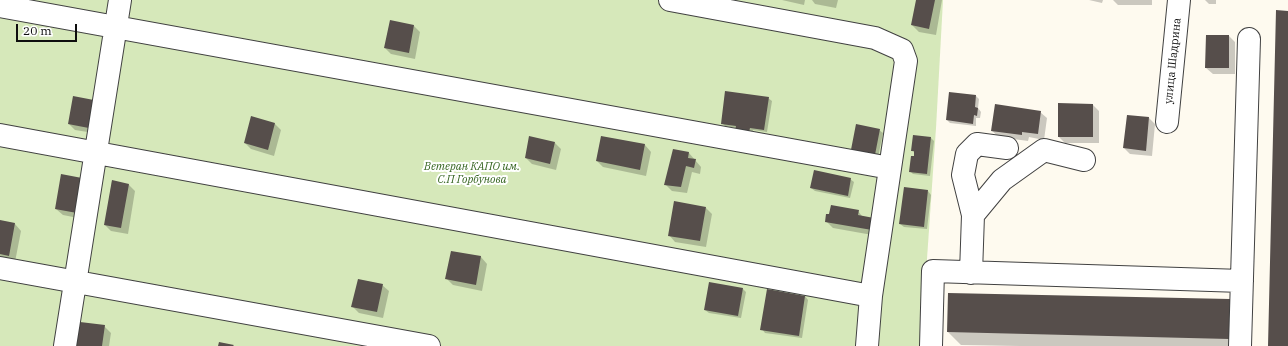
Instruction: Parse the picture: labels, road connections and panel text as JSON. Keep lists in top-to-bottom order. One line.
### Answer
{"streets":{"street":["улица Шадрина"]},"parks":["Ветеран КАПО им. С.П Горбунова"],"scale_bar":"20 m"}
